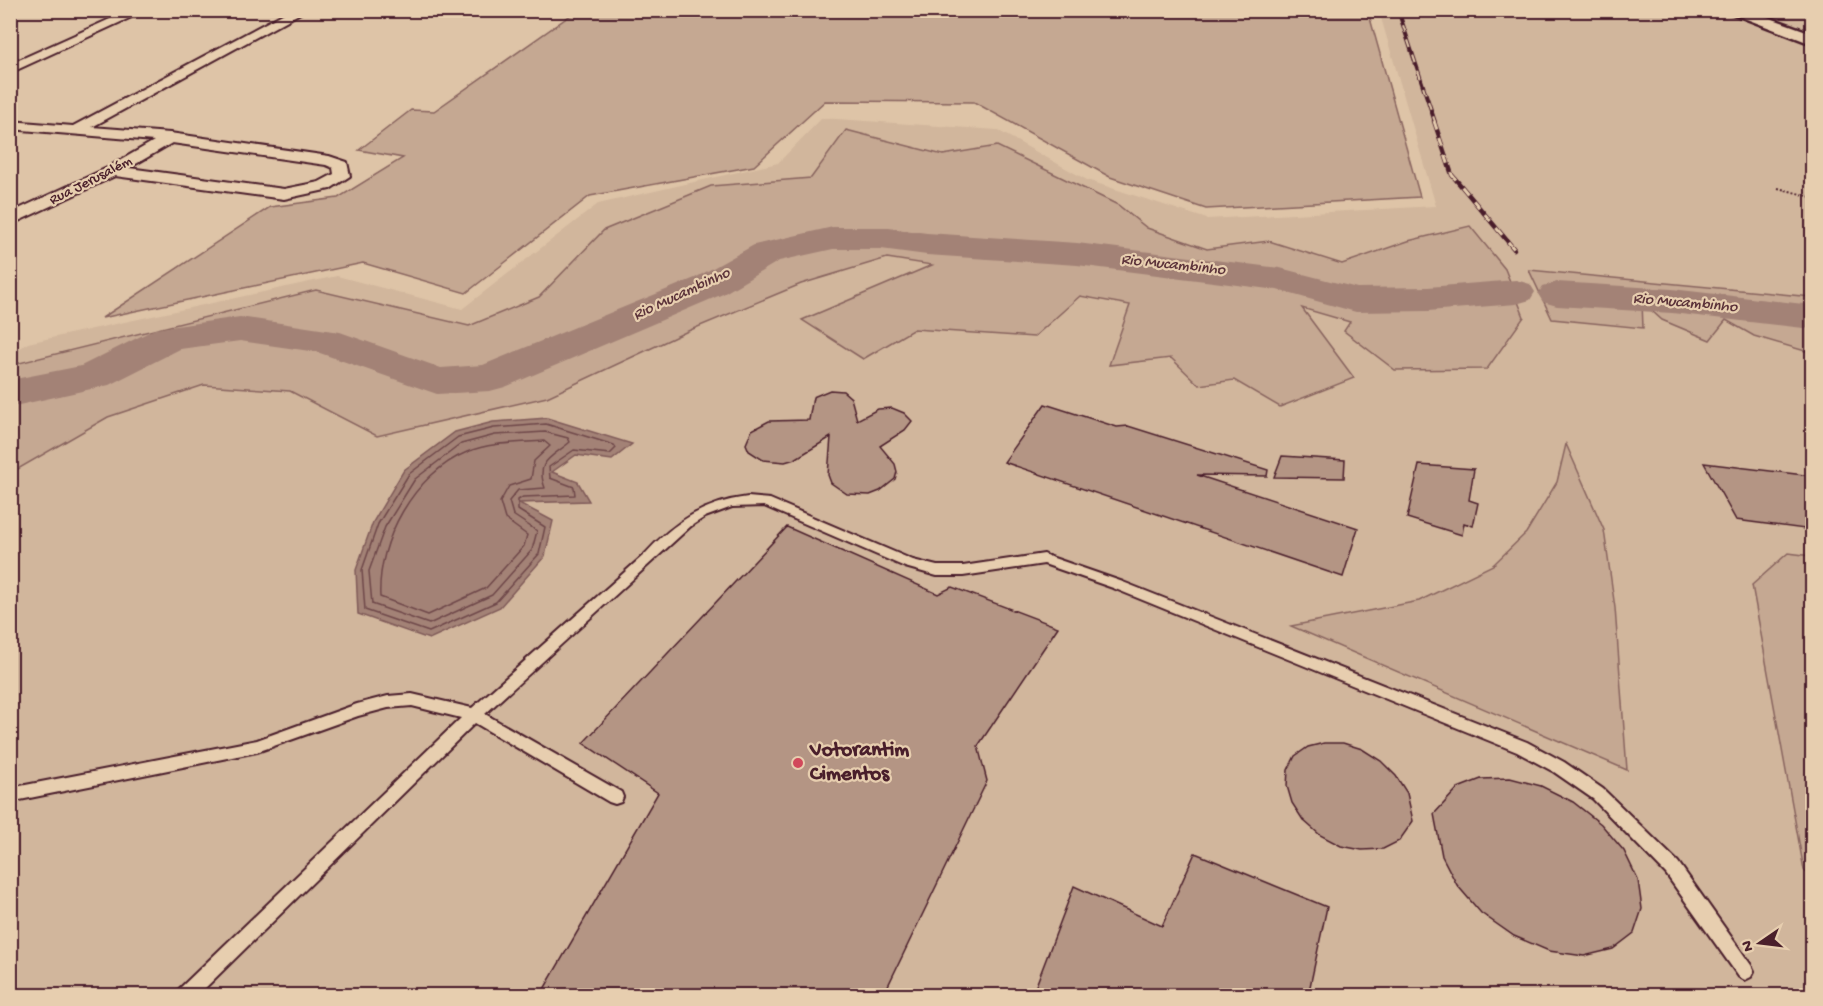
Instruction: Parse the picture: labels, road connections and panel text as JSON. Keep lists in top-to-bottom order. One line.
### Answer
{"streets":{"street":["Rua Jerusalém"]},"water":["Rio Mucambinho"],"places":["Votorantim Cimentos"],"north":"left"}
